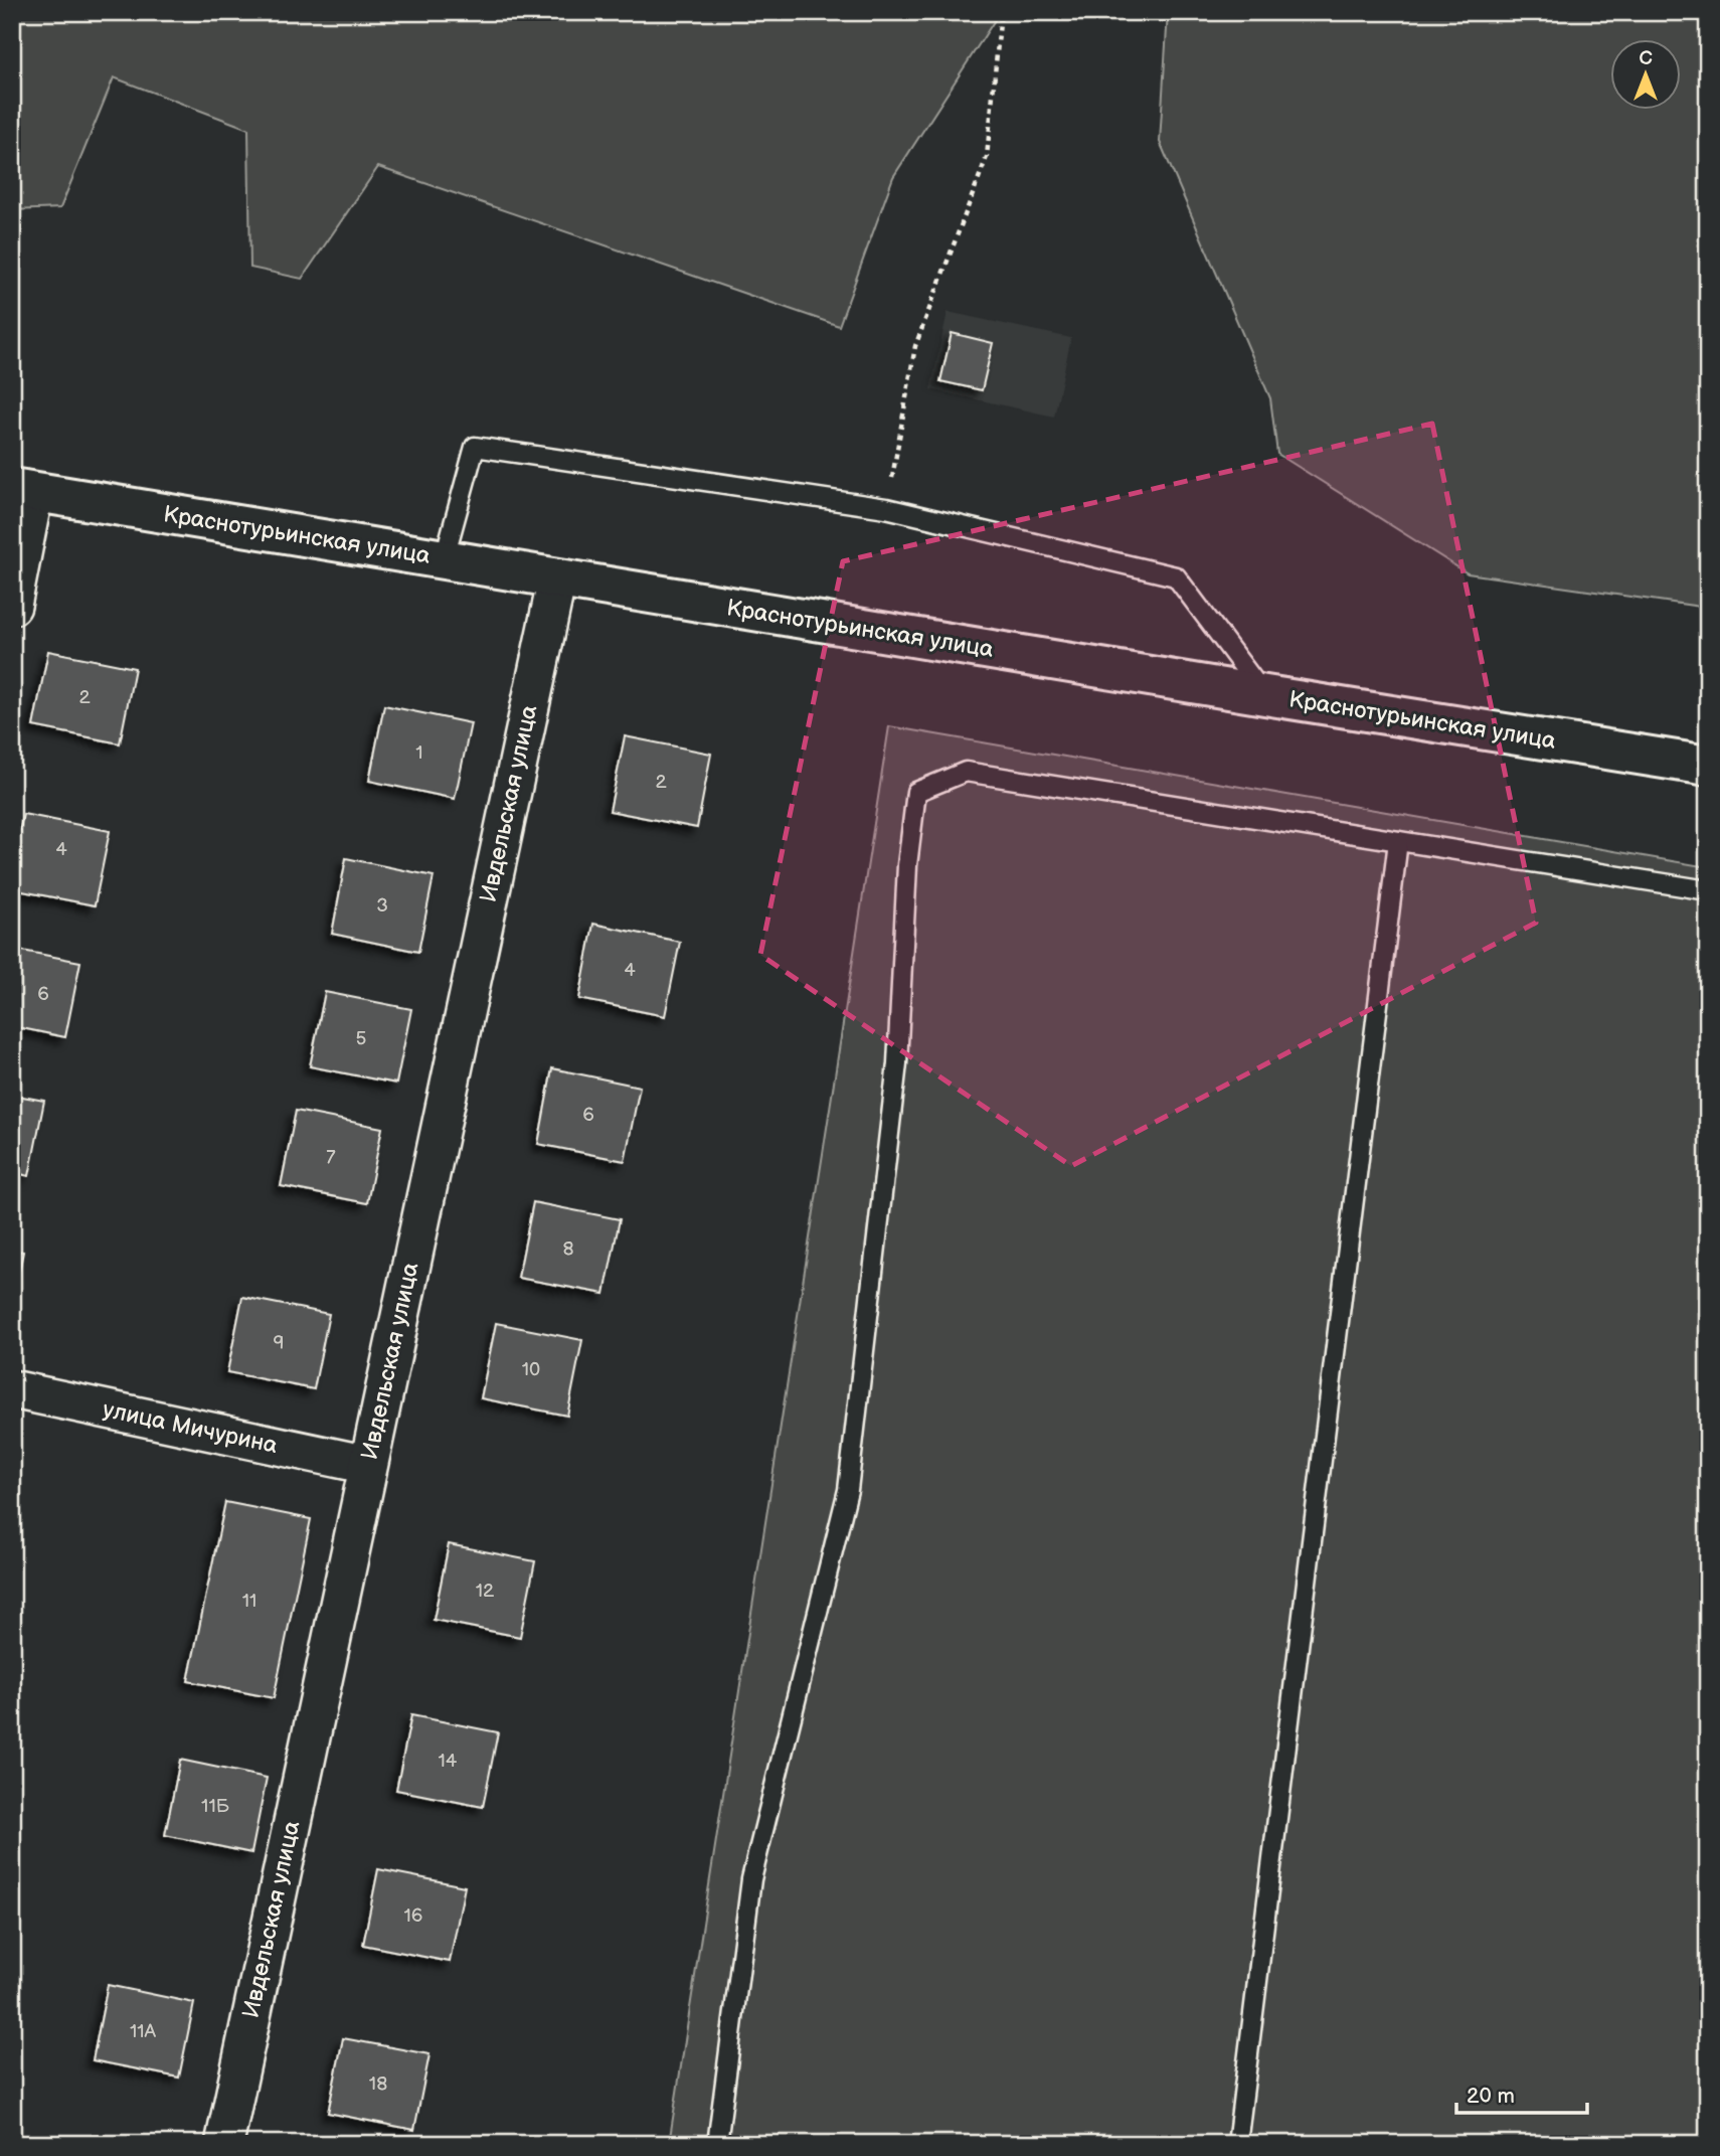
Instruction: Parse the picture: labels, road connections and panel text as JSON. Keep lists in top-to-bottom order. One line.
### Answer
{"streets":{"main road":["Краснотурьинская улица"],"street":["Ивдельская улица","улица Мичурина"]},"crossings":[["Краснотурьинская улица","Ивдельская улица"],["Ивдельская улица","улица Мичурина"]],"house_numbers":["2","1","2","4","3","4","6","5","6","7","8","9","10","12","11","14","11Б","16","11А","18"],"scale_bar":"20 m","north":"top"}
